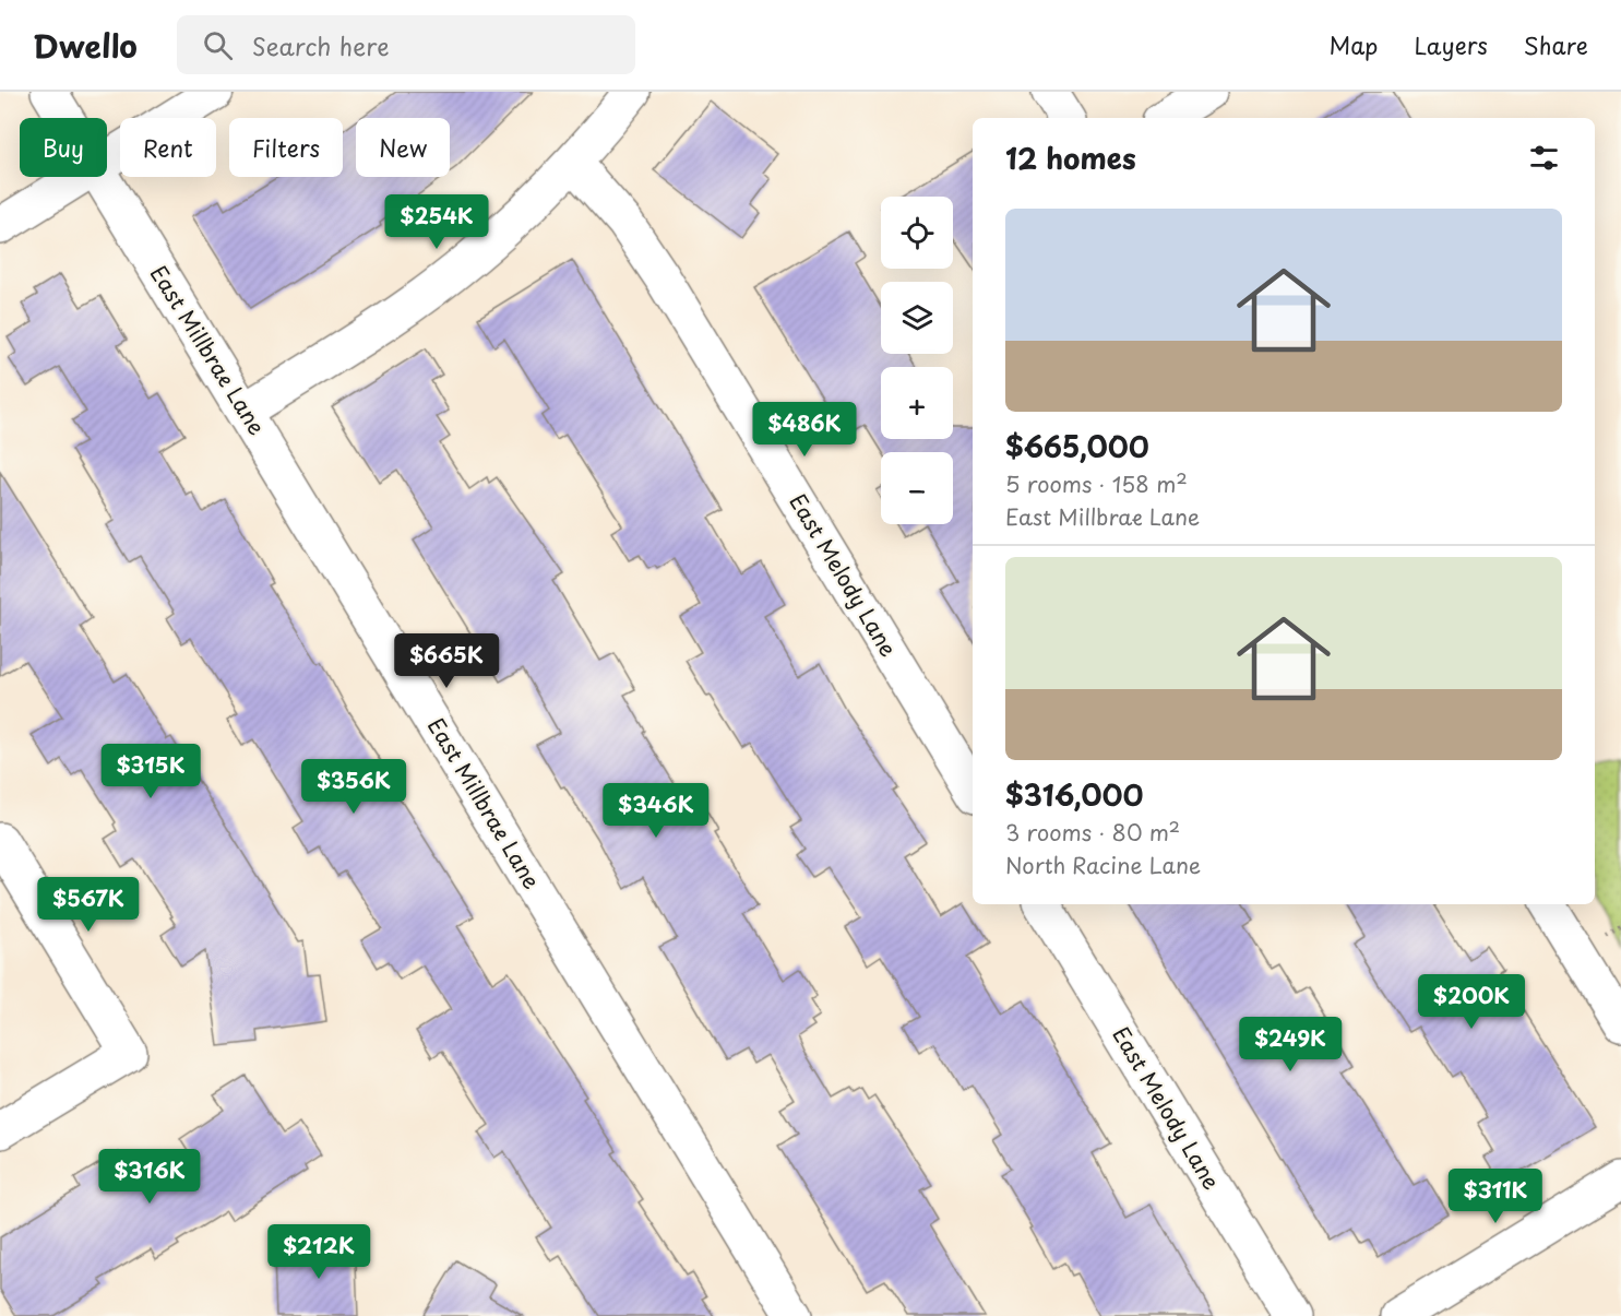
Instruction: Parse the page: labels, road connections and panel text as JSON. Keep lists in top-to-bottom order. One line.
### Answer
{"streets":{"street":["East Millbrae Lane","East Melody Lane"]},"page":{"header":"Dwello","search":"Search here","nav":["Map","Layers","Share"],"chip":["Buy","Rent","Filters","New"],"heading":"12 homes","price":["$254K","$486K","$665K","$315K","$356K","$346K","$567K","$200K","$249K","$316K","$311K","$212K"],"map_buttons":["+","−"],"list":[{"name":"$665,000","note":"5 rooms · 158 m² · East Millbrae Lane"},{"name":"$316,000","note":"3 rooms · 80 m² · North Racine Lane"}]}}
